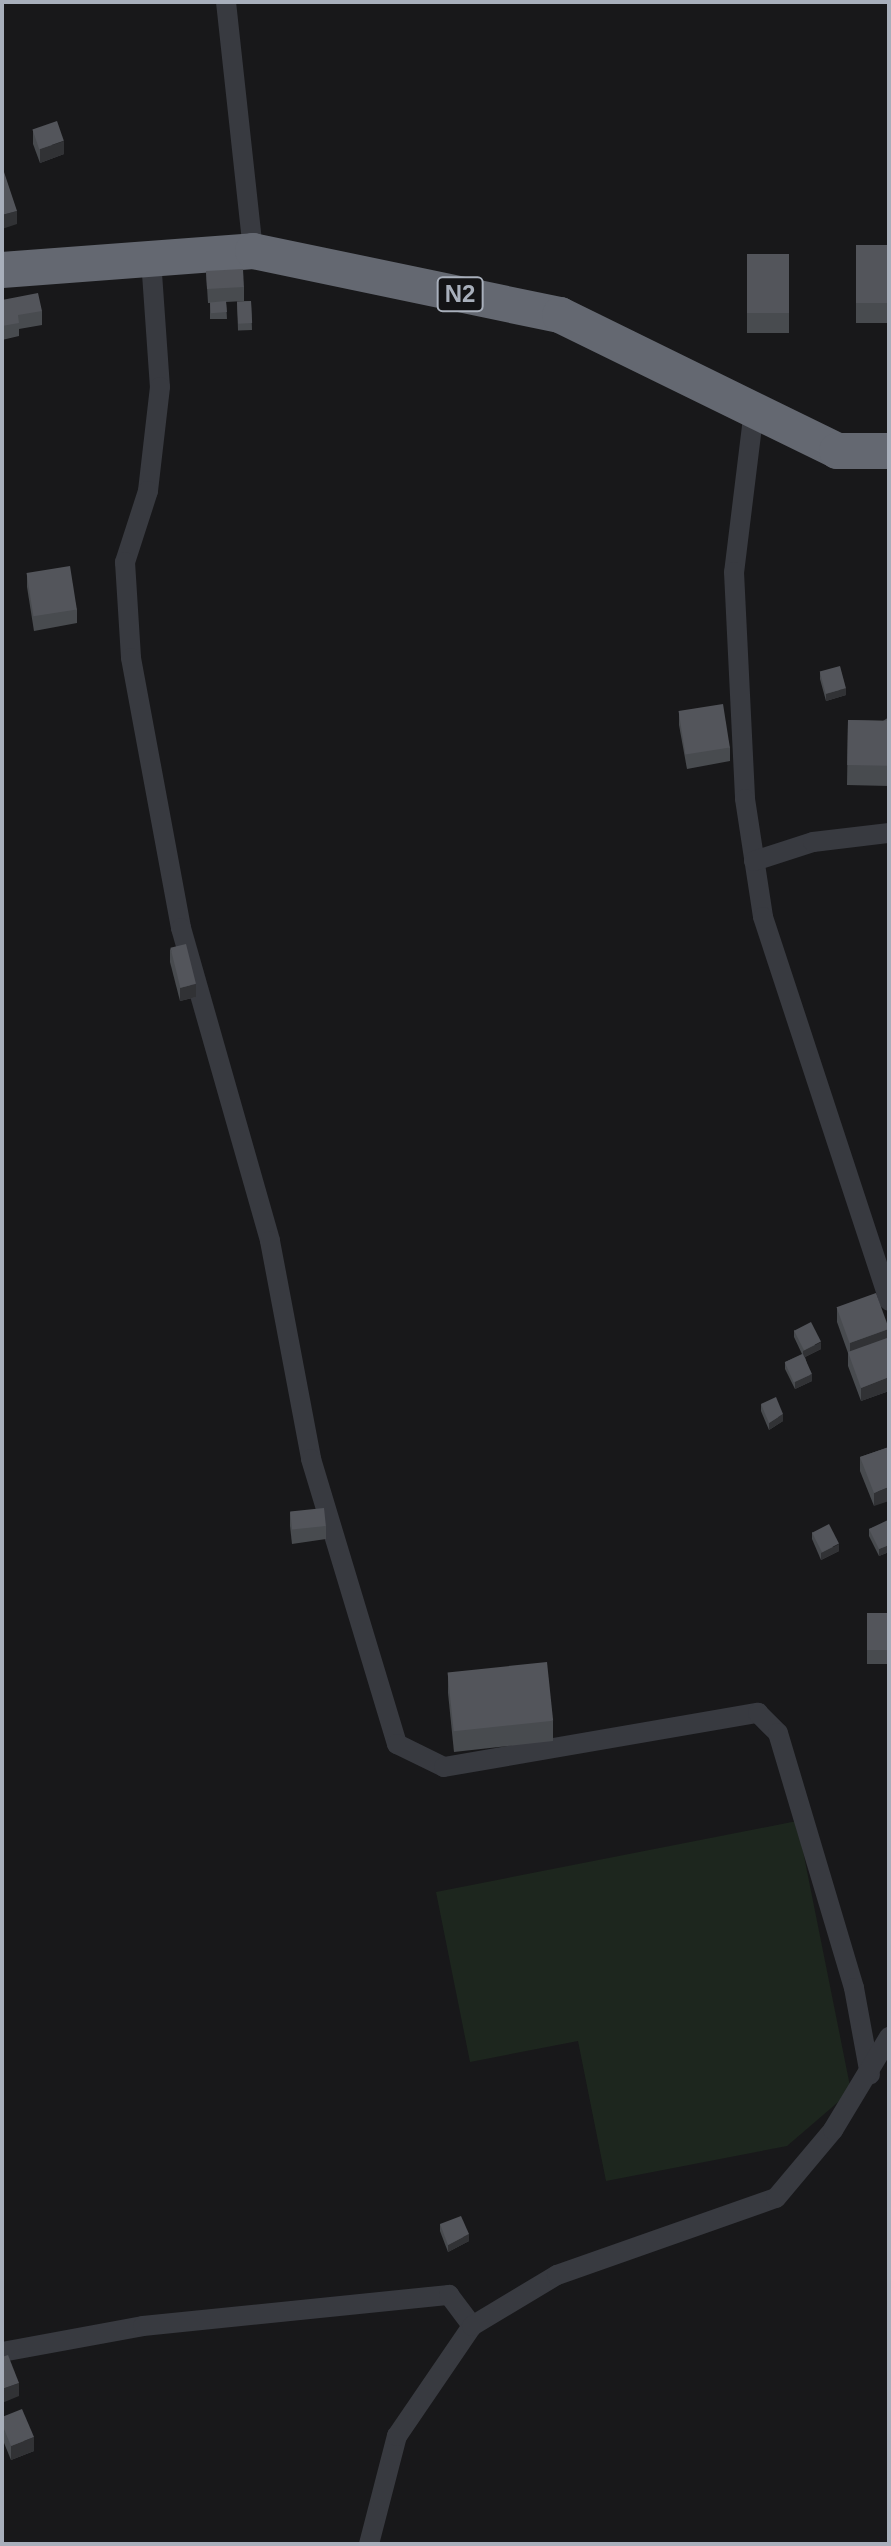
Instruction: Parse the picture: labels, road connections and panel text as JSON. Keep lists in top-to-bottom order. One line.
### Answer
{"streets":{"highway":["N2"]}}
